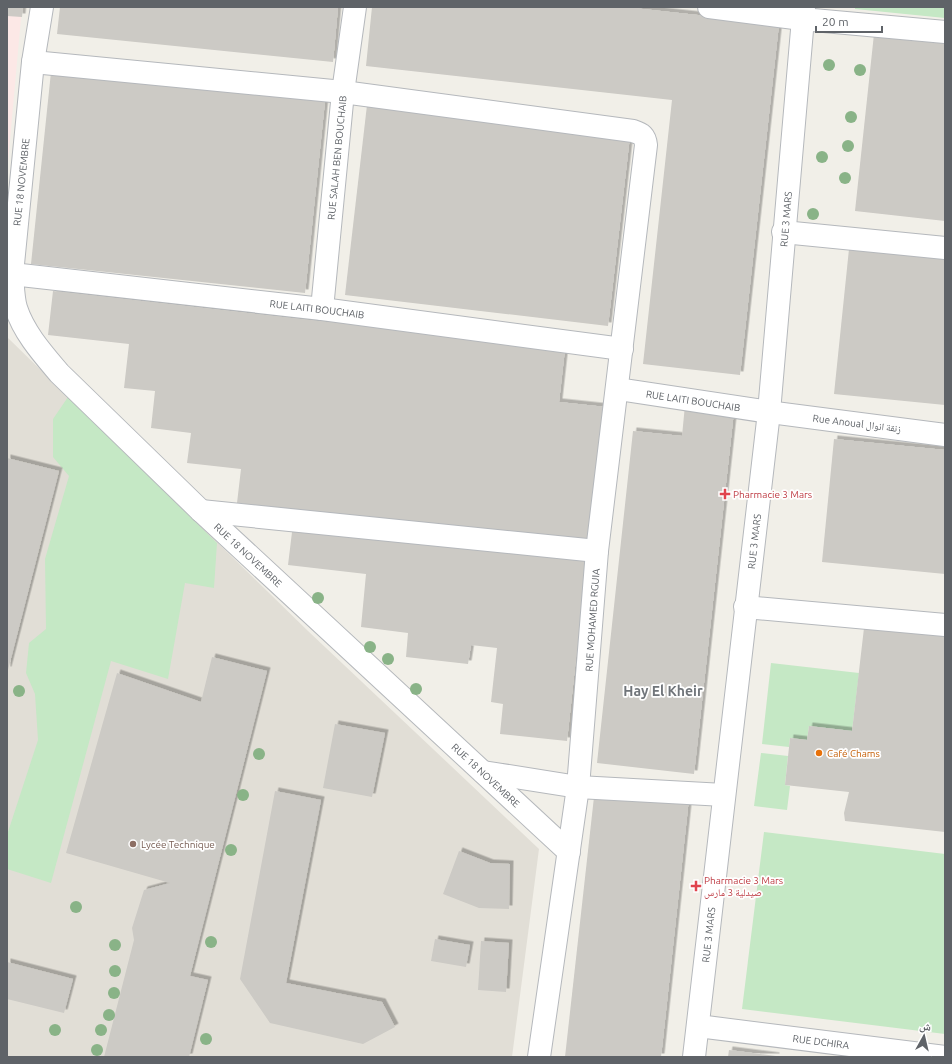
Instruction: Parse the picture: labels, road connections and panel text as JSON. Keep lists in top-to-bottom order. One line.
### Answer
{"streets":{"street":["RUE SALAH BEN BOUCHAIB","RUE 18 NOVEMBRE","RUE 3 MARS","RUE LAITI BOUCHAIB","Rue Anoual زنقة انوال","RUE MOHAMED RGUIA","RUE DCHIRA"]},"crossings":[["RUE SALAH BEN BOUCHAIB","RUE LAITI BOUCHAIB"],["RUE SALAH BEN BOUCHAIB","RUE MOHAMED RGUIA"],["RUE 18 NOVEMBRE","RUE LAITI BOUCHAIB"],["RUE 18 NOVEMBRE","RUE MOHAMED RGUIA"],["RUE 3 MARS","RUE LAITI BOUCHAIB"],["RUE 3 MARS","Rue Anoual زنقة انوال"],["RUE 3 MARS","RUE DCHIRA"],["RUE LAITI BOUCHAIB","Rue Anoual زنقة انوال"],["RUE LAITI BOUCHAIB","RUE MOHAMED RGUIA"]],"districts":["Hay El Kheir"],"places":{"health":["Pharmacie 3 Mars","Pharmacie 3 Mars صيدلية 3 مارس"],"other":["Café Chams","Lycée Technique"]},"scale_bar":"20 m","north":"top"}
